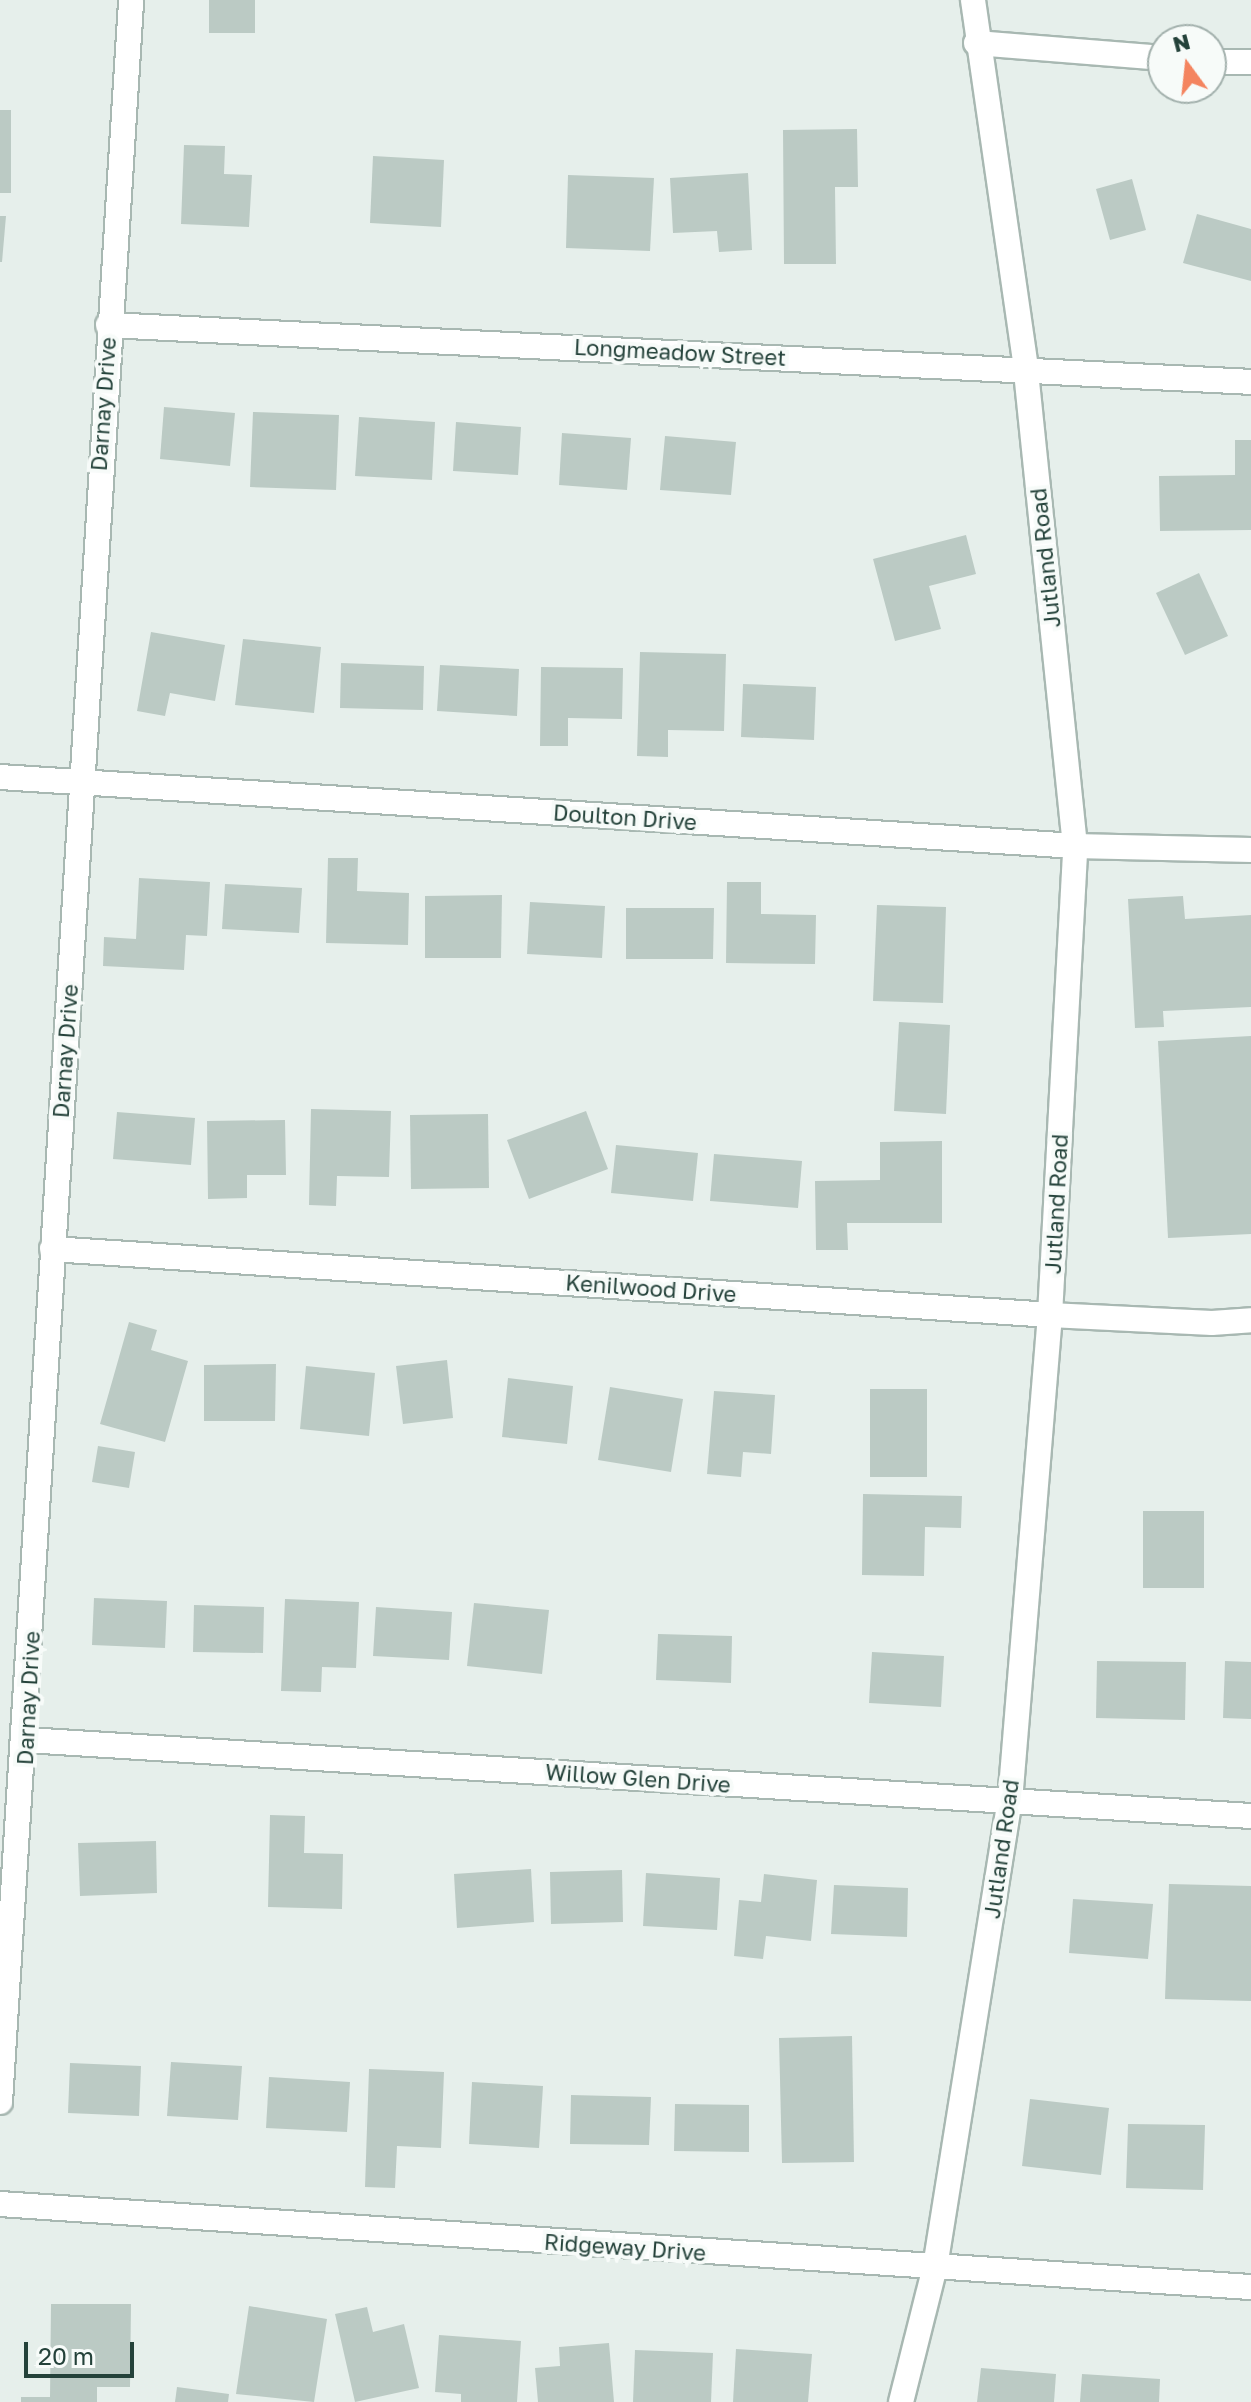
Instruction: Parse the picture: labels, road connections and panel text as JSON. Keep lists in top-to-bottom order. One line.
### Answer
{"streets":{"street":["Longmeadow Street","Darnay Drive","Jutland Road","Doulton Drive","Kenilwood Drive","Willow Glen Drive","Ridgeway Drive"]},"crossings":[["Longmeadow Street","Darnay Drive"],["Longmeadow Street","Jutland Road"],["Darnay Drive","Doulton Drive"],["Darnay Drive","Kenilwood Drive"],["Darnay Drive","Willow Glen Drive"],["Jutland Road","Doulton Drive"],["Jutland Road","Kenilwood Drive"],["Jutland Road","Willow Glen Drive"],["Jutland Road","Ridgeway Drive"]],"scale_bar":"20 m","north":"top"}
